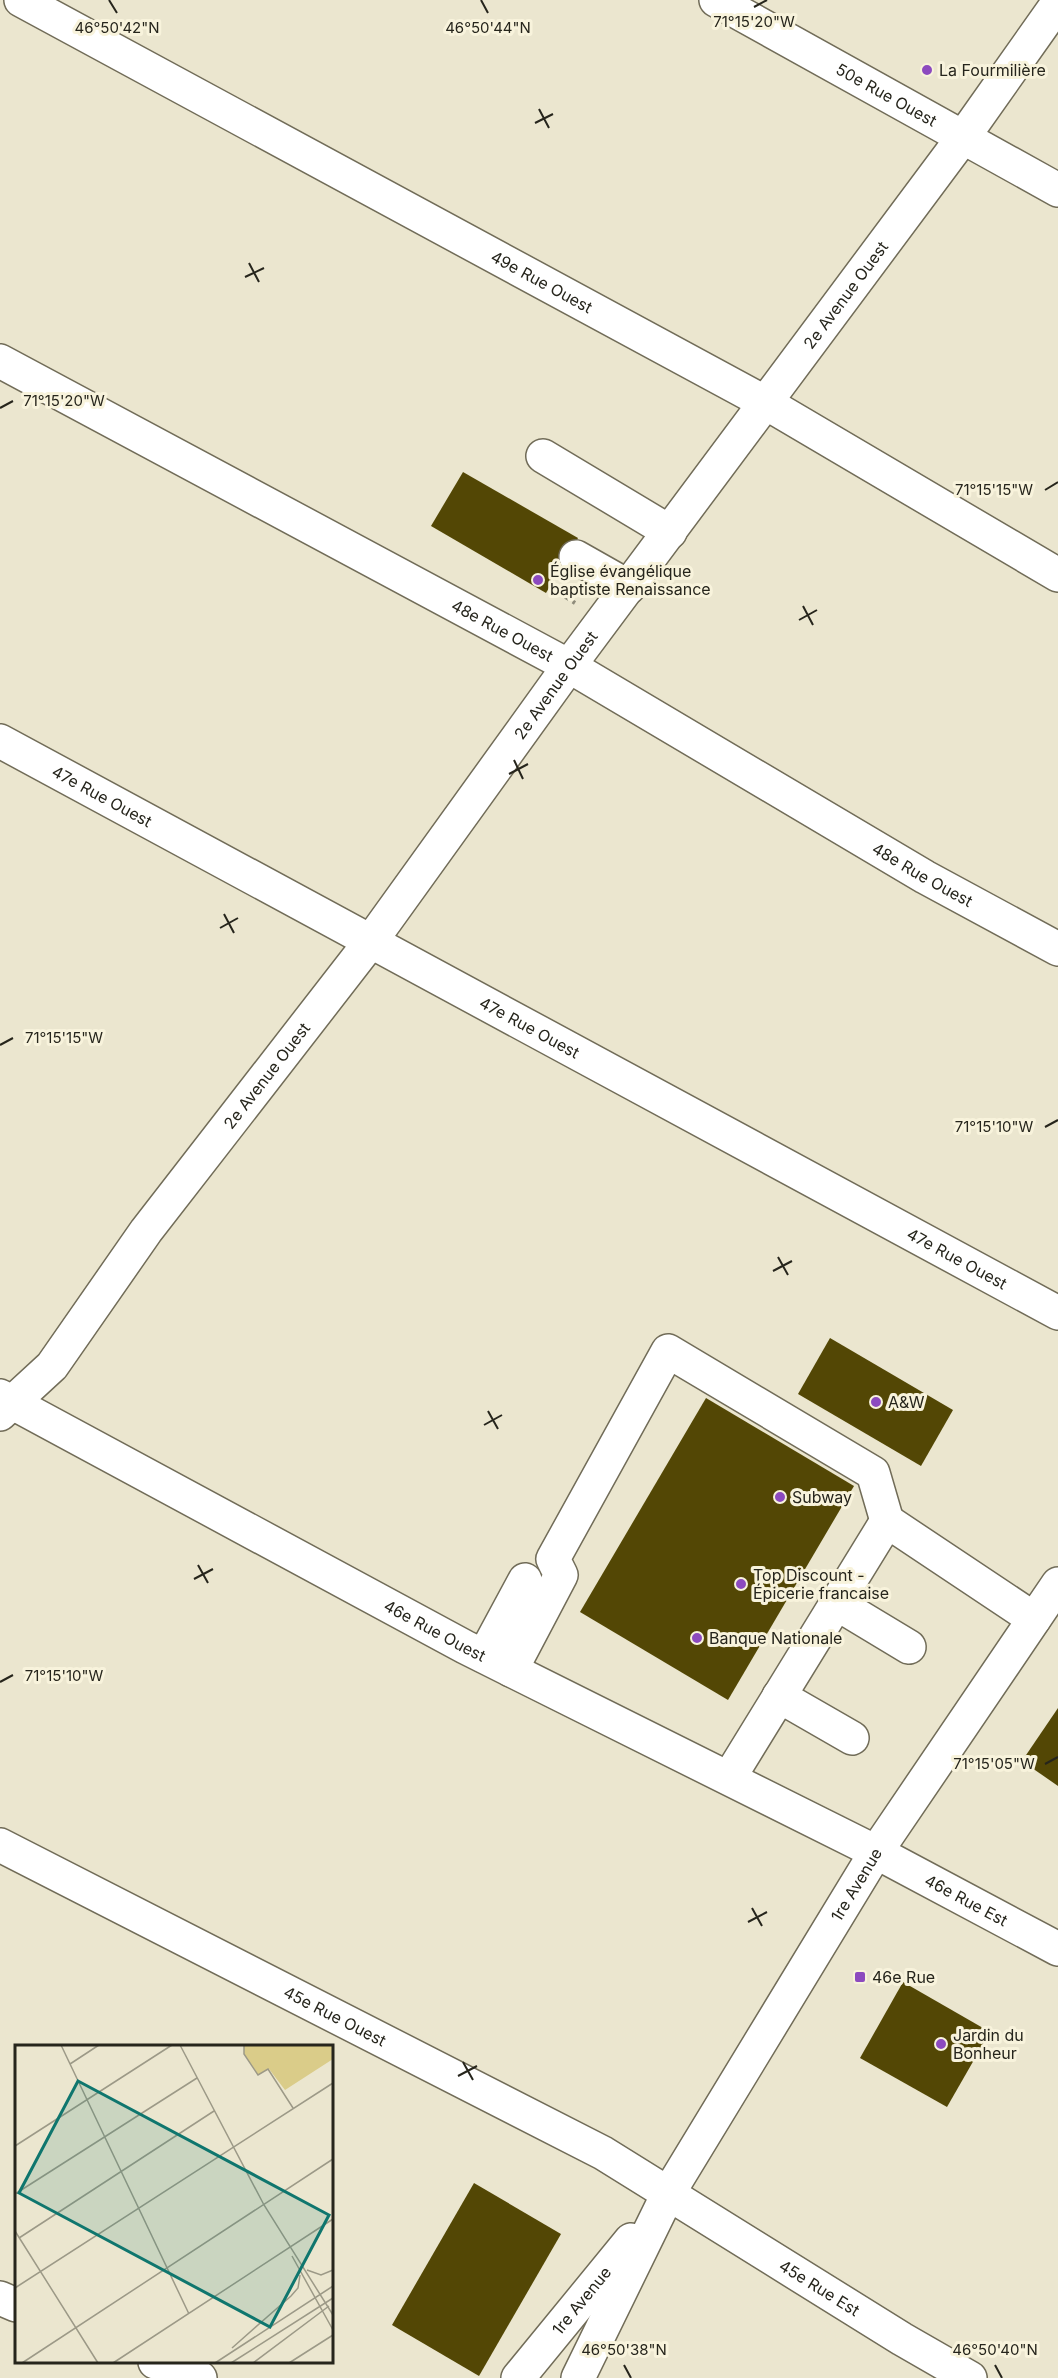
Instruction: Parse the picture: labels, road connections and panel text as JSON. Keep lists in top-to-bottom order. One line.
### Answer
{"streets":{"main road":["50e Rue Ouest","49e Rue Ouest","2e Avenue Ouest","48e Rue Ouest","47e Rue Ouest","46e Rue Ouest","1re Avenue","46e Rue Est","45e Rue Ouest","45e Rue Est"]},"crossings":[["50e Rue Ouest","2e Avenue Ouest"],["49e Rue Ouest","2e Avenue Ouest"],["2e Avenue Ouest","48e Rue Ouest"],["2e Avenue Ouest","47e Rue Ouest"],["2e Avenue Ouest","46e Rue Ouest"],["46e Rue Ouest","1re Avenue"],["46e Rue Ouest","46e Rue Est"],["1re Avenue","46e Rue Est"],["1re Avenue","45e Rue Ouest"],["1re Avenue","45e Rue Est"],["45e Rue Ouest","45e Rue Est"]],"places":{"other":["La Fourmilière","Église évangélique baptiste Renaissance","A&W","Subway","Top Discount - Épicerie francaise","Banque Nationale","Jardin du Bonheur"],"transit":["46e Rue"]},"coordinates":["71°15'20\"W","46°50'42\"N","46°50'44\"N","71°15'15\"W","71°15'10\"W","71°15'05\"W","46°50'38\"N","46°50'40\"N"]}
